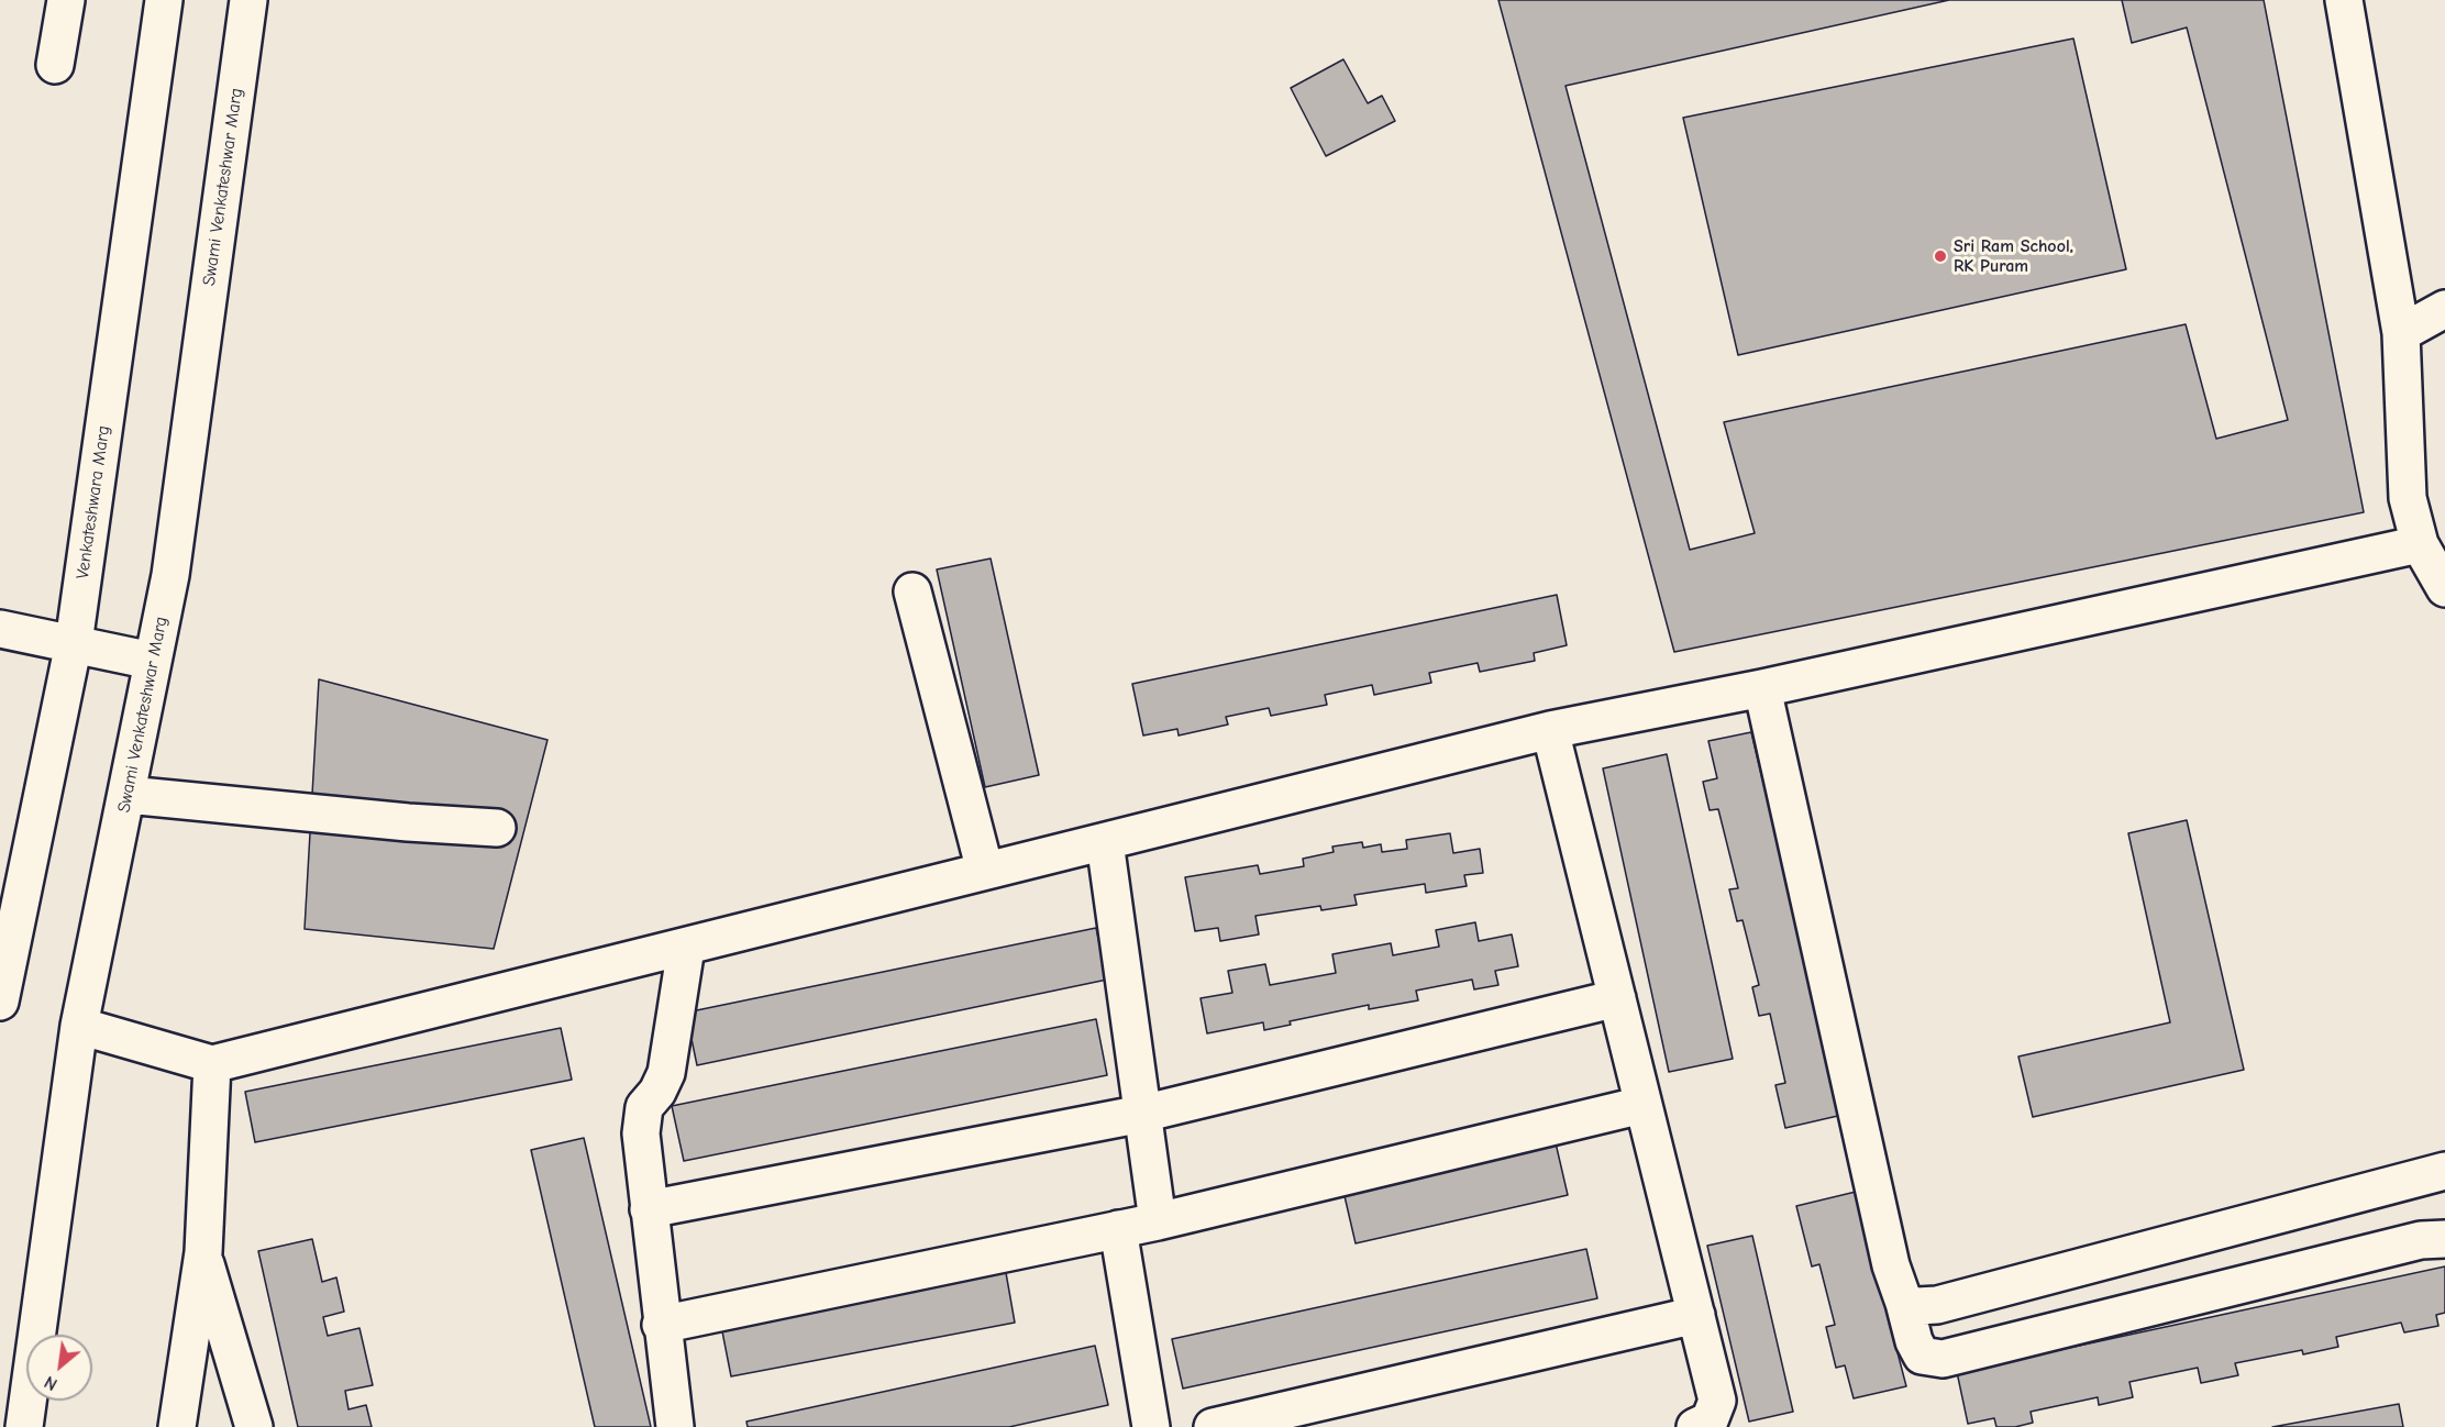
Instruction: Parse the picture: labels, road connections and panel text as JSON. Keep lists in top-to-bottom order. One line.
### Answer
{"streets":{"street":["Swami Venkateshwar Marg","Venkateshwara Marg"]},"places":["Sri Ram School, RK Puram"],"north":"bottom left"}
